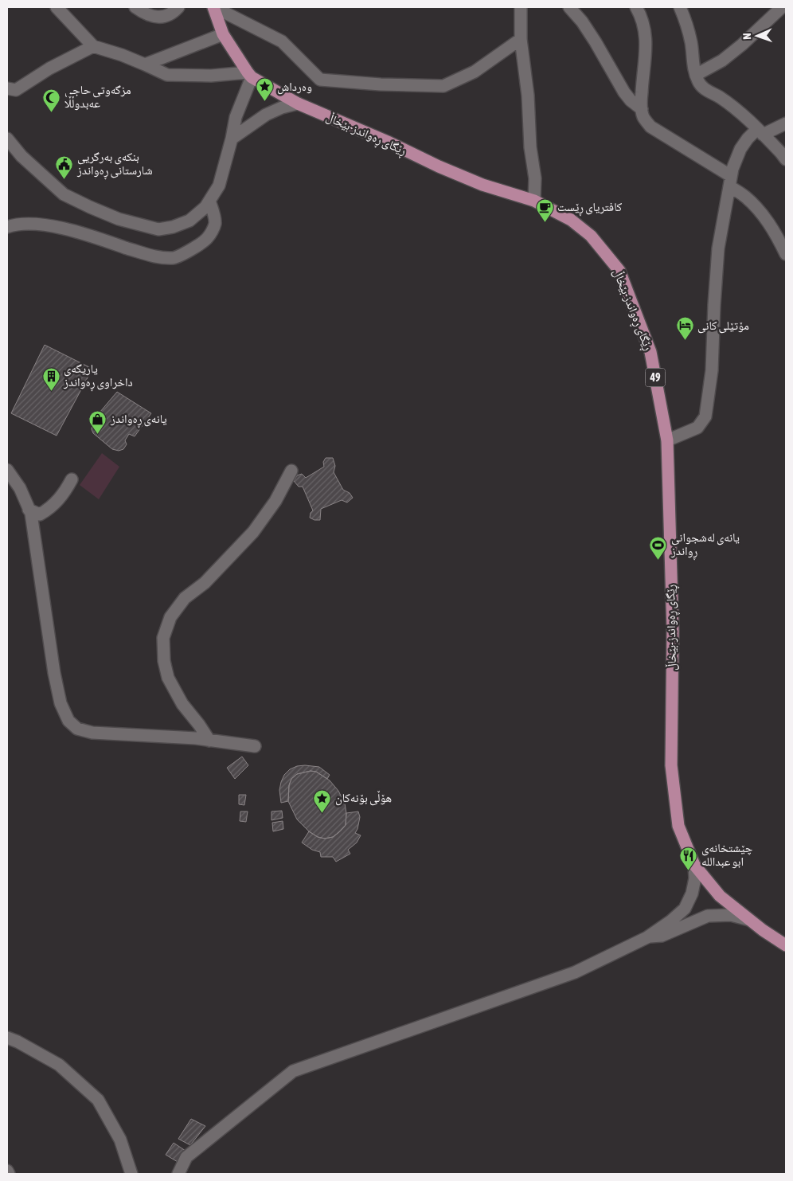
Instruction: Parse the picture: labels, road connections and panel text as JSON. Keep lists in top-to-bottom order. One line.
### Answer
{"streets":{"main road":["ڕێگای ڕەواندز-بێخاڵ","49"]},"places":{"place":["وەرداش","هۆڵی بۆنەکان"],"mosque":["مزگەوتی حاجی عەبدوڵڵا"],"public building":["بنکەی بەرگریی شارستانی ڕەواندز"],"cafe":["کافتریای ڕێست"],"hotel":["مۆتێلی کانی"],"building":["یاریگەی داخراوی ڕەواندز"],"shop":["یانەی ڕەواندز"],"sports":["یانەی لەشجوانی ڕواندز"],"restaurant":["چێشتخانەی ابو عبدالله"]},"north":"left"}
